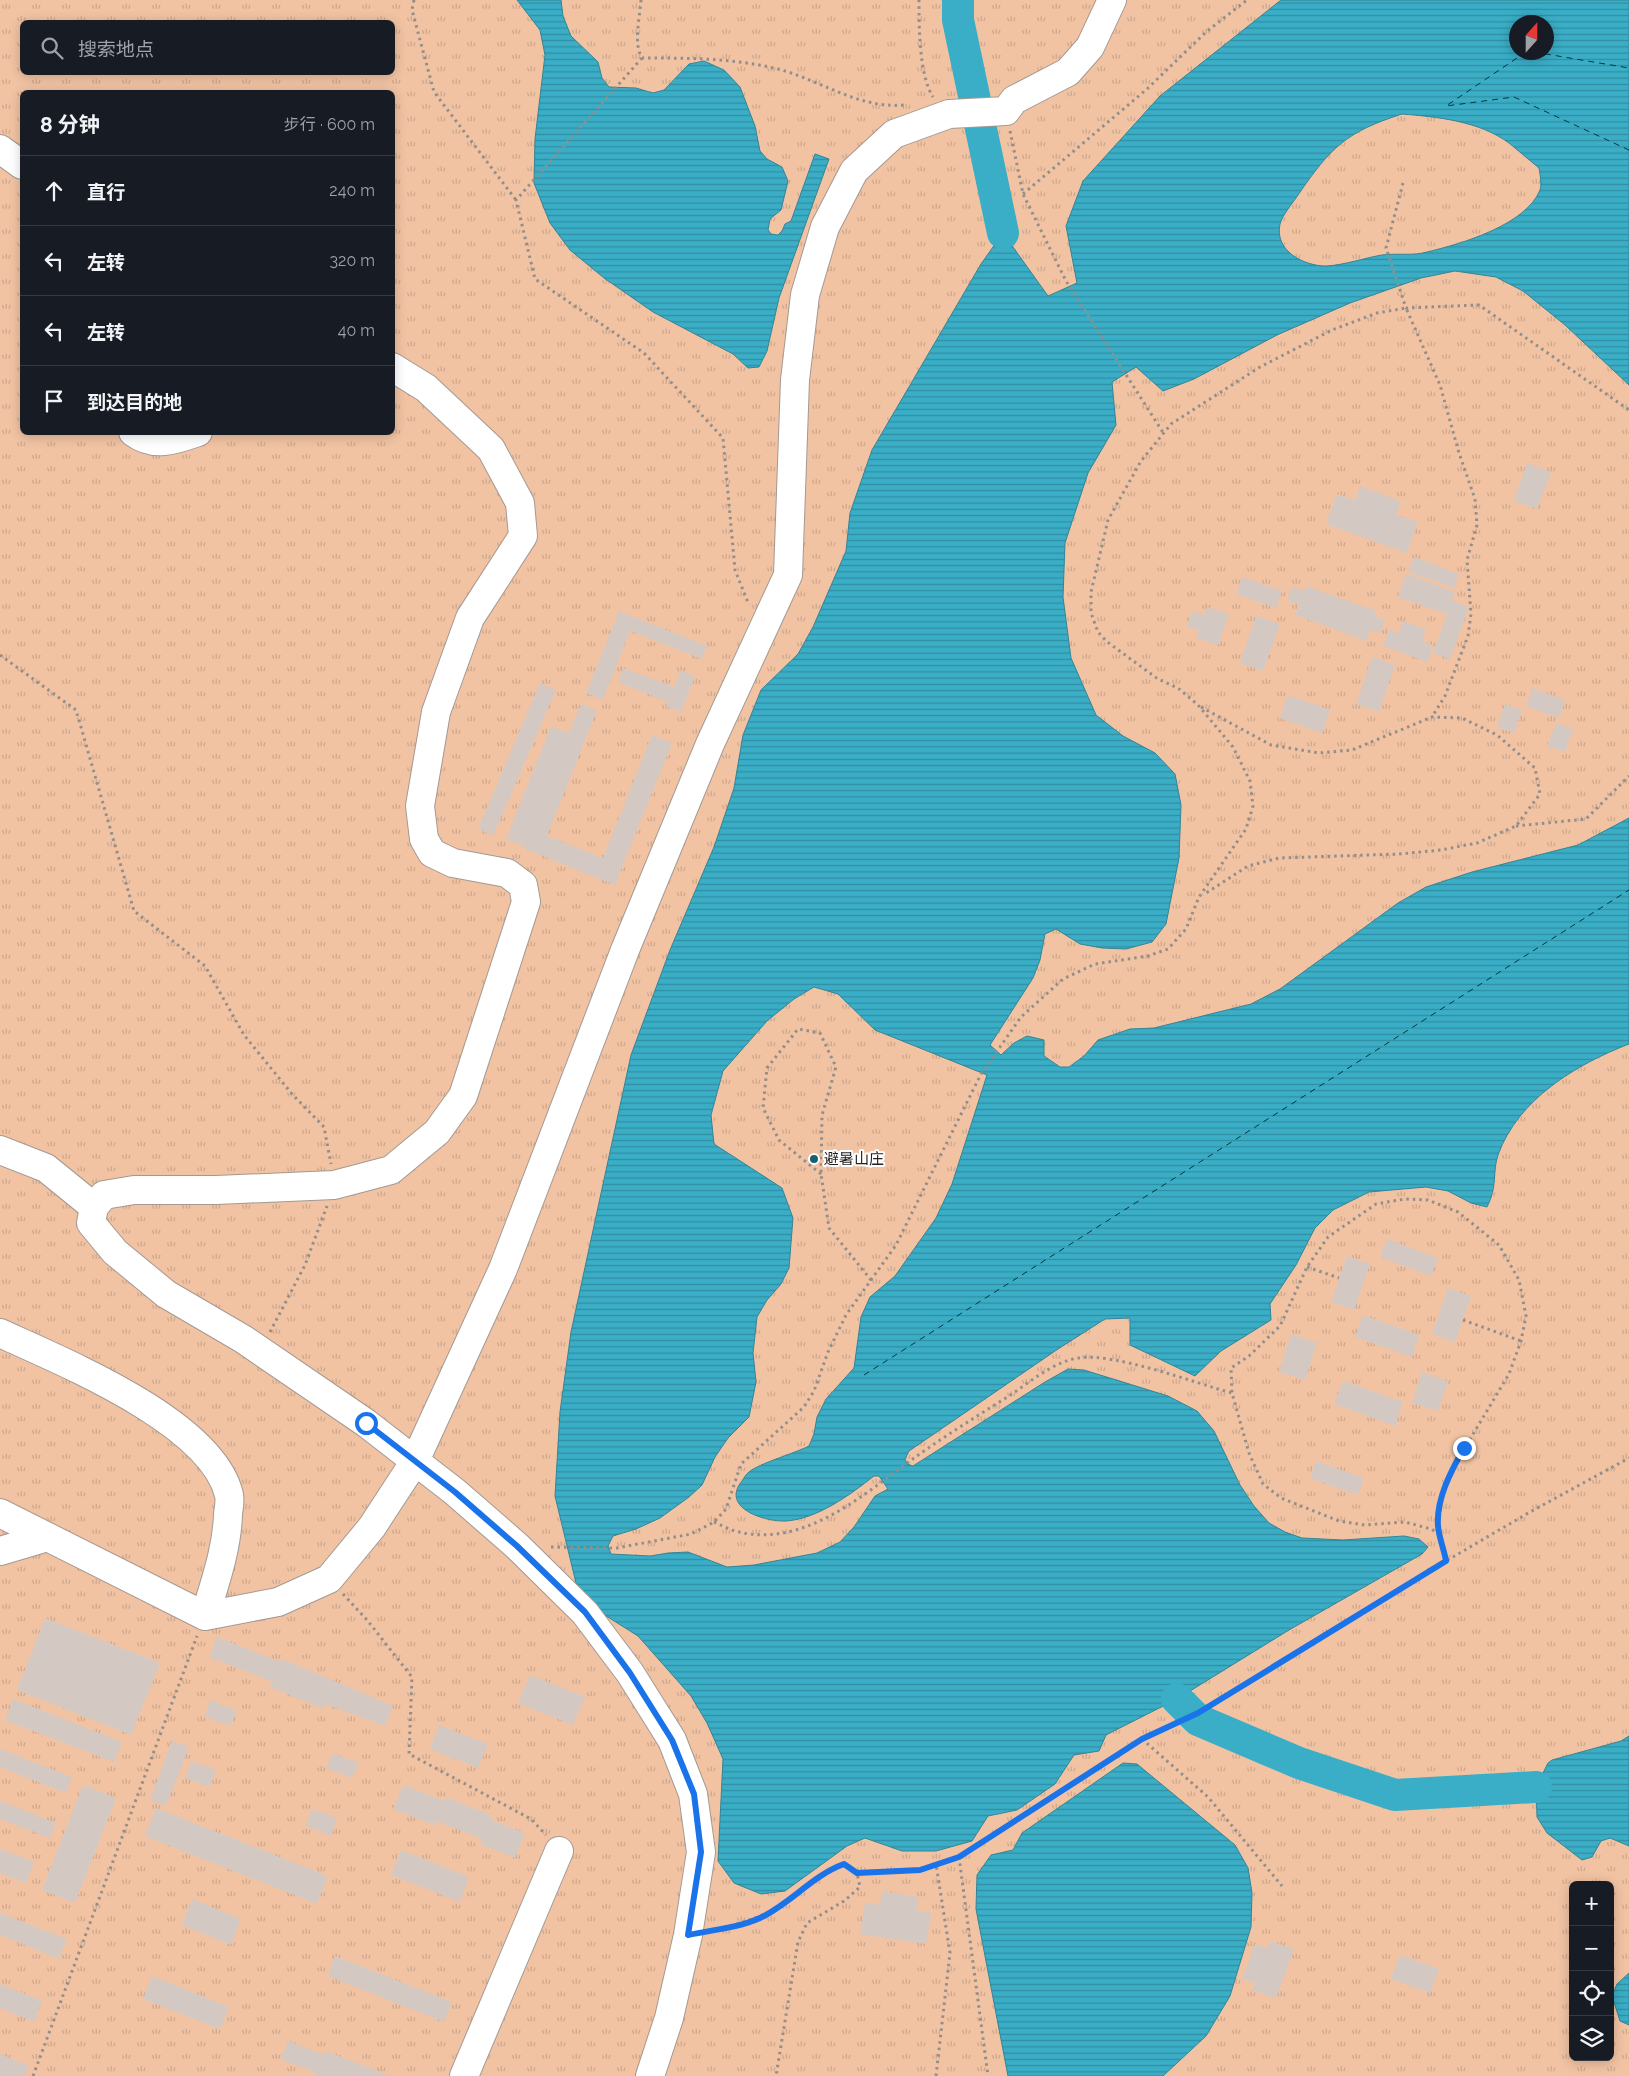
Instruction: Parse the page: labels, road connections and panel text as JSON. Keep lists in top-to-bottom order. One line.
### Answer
{"places":["避暑山庄"],"north":"top","page":{"search":"搜索地点","heading":["8 分钟","步行 · 600 m"],"list":[["直行","240 m"],["左转","320 m"],["左转","40 m"],"到达目的地"],"map_buttons":["+","−"]}}
